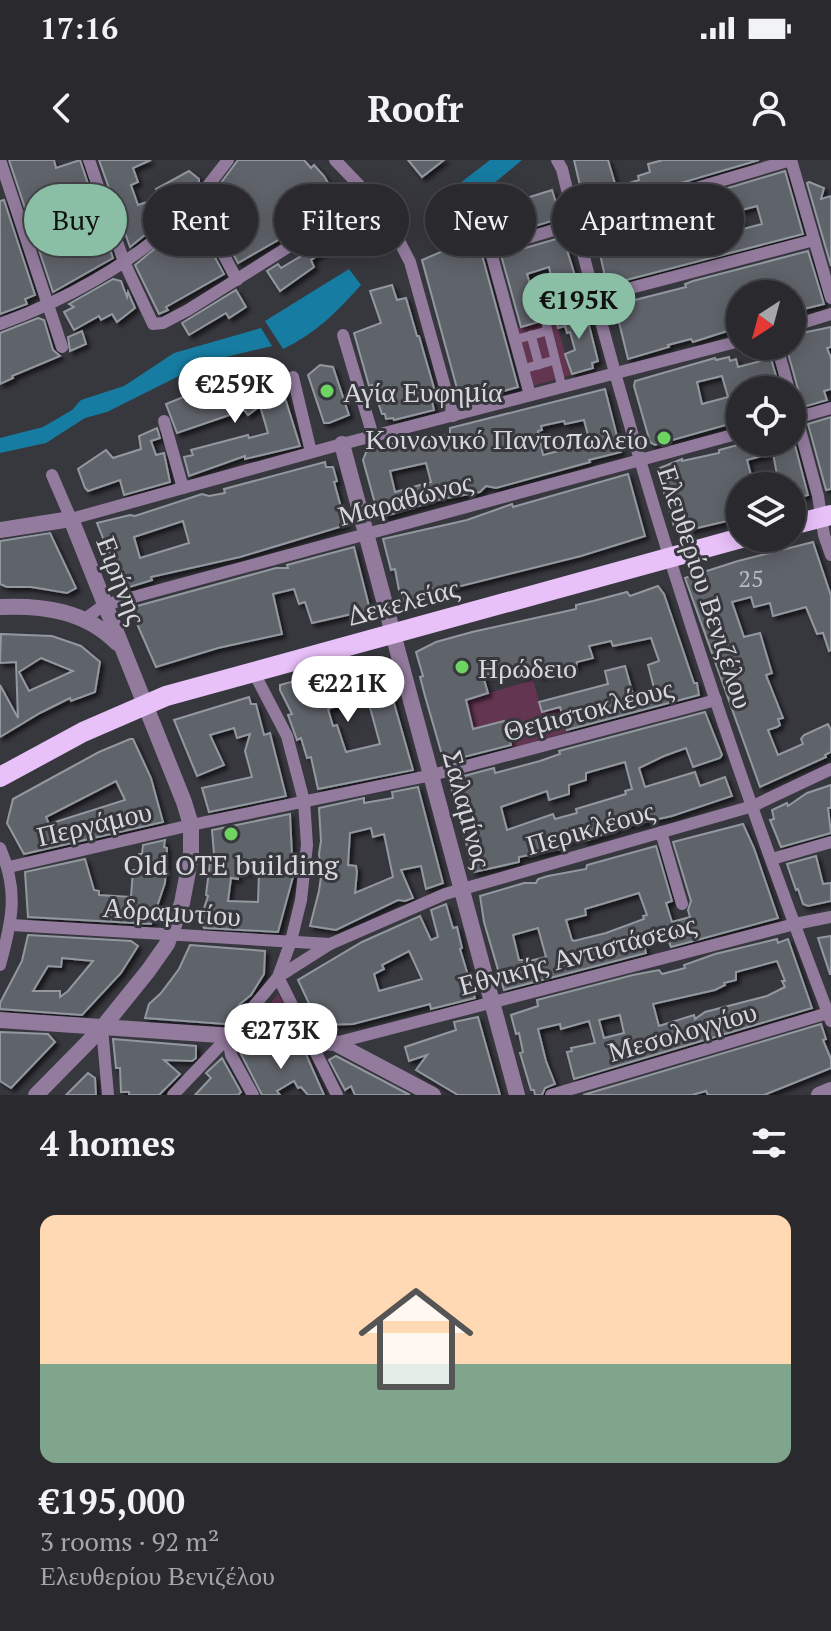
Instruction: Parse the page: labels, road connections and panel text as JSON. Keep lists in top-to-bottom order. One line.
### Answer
{"streets":{"main road":["Δεκελείας"],"street":["Μαραθώνος","Ειρήνης","Ελευθερίου Βενιζέλου","Θεμιστοκλέους","Σαλαμίνος","Περγάμου","Περικλέους","Αδραμυτίου","Εθνικής Αντιστάσεως","Μεσολογγίου"]},"crossings":[["Μαραθώνος","Ειρήνης"],["Μαραθώνος","Ελευθερίου Βενιζέλου"],["Μαραθώνος","Σαλαμίνος"],["Ειρήνης","Δεκελείας"],["Ειρήνης","Θεμιστοκλέους"],["Ειρήνης","Περγάμου"],["Ελευθερίου Βενιζέλου","Δεκελείας"],["Ελευθερίου Βενιζέλου","Θεμιστοκλέους"],["Ελευθερίου Βενιζέλου","Περικλέους"],["Ελευθερίου Βενιζέλου","Εθνικής Αντιστάσεως"],["Ελευθερίου Βενιζέλου","Μεσολογγίου"],["Δεκελείας","Σαλαμίνος"],["Θεμιστοκλέους","Σαλαμίνος"],["Θεμιστοκλέους","Περγάμου"],["Σαλαμίνος","Περικλέους"],["Σαλαμίνος","Εθνικής Αντιστάσεως"],["Περικλέους","Αδραμυτίου"]],"places":["Αγία Ευφημία","Κοινωνικό Παντοπωλείο","Ηρώδειο","Old OTE building"],"house_numbers":["25"],"north":"bottom left","page":{"status":"17:16","header":"Roofr","chip":["Buy","Rent","Filters","New","Apartment"],"price":["€195K","€259K","€221K","€273K"],"heading":"4 homes","list":[{"name":"€195,000","note":"3 rooms · 92 m² · Ελευθερίου Βενιζέλου"}]}}
